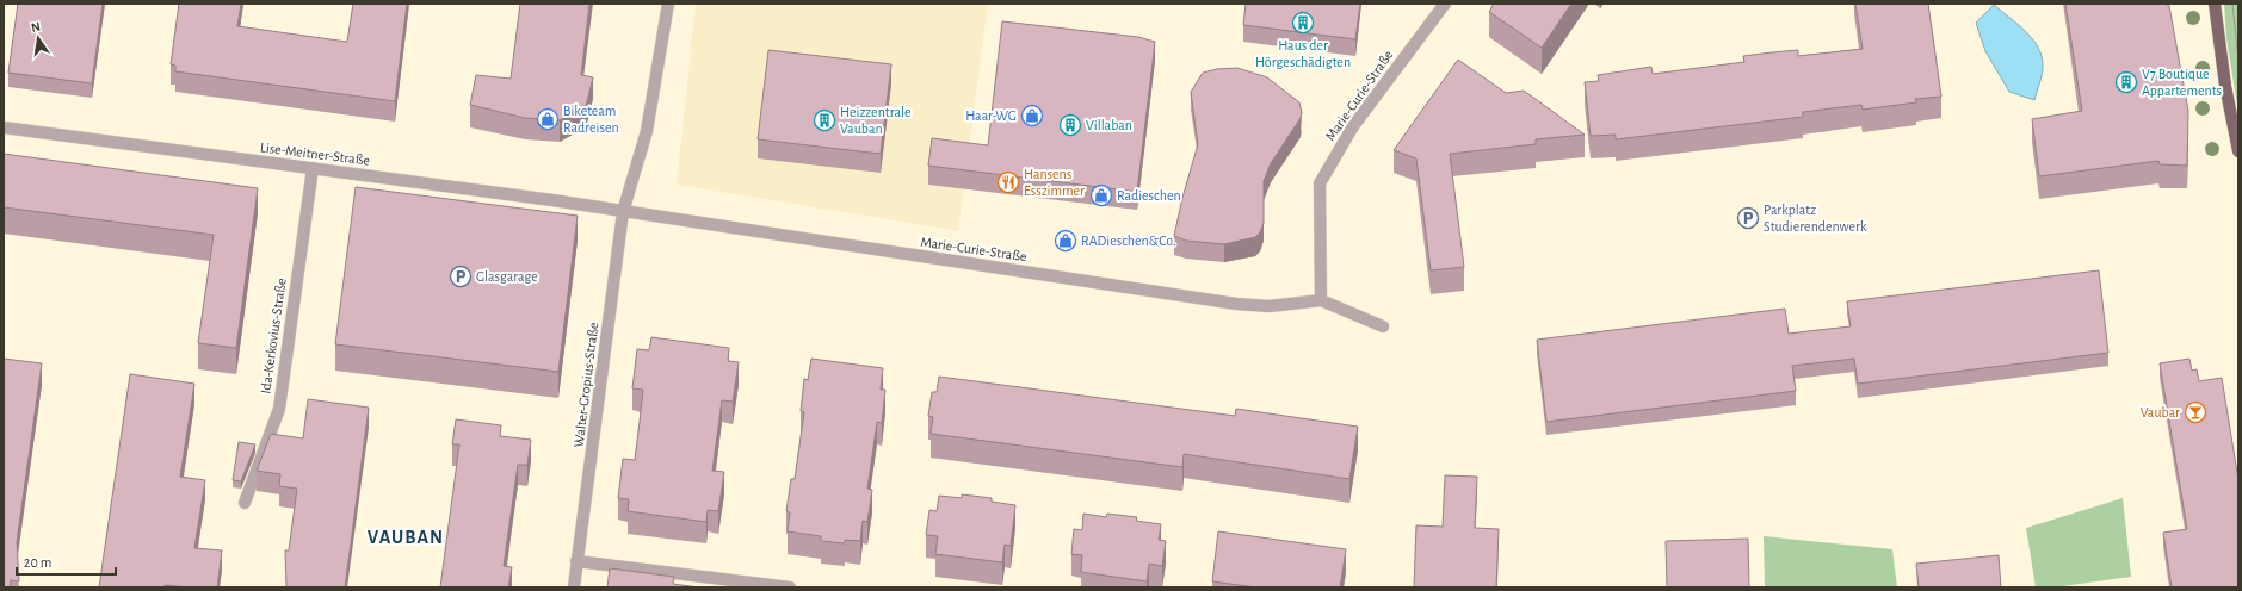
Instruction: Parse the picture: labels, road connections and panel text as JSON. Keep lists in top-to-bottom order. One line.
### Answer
{"streets":{"street":["Marie-Curie-Straße","Lise-Meitner-Straße","Ida-Kerkovius-Straße","Walter-Gropius-Straße"]},"crossings":[["Marie-Curie-Straße","Lise-Meitner-Straße"],["Marie-Curie-Straße","Walter-Gropius-Straße"],["Lise-Meitner-Straße","Ida-Kerkovius-Straße"],["Lise-Meitner-Straße","Walter-Gropius-Straße"]],"districts":["VAUBAN"],"places":{"building":["Haus der Hörgeschädigten","V7 Boutique Appartements","Heizzentrale Vauban","Villaban"],"shop":["Haar-WG","Biketeam Radreisen","Radieschen","RADieschen&Co."],"restaurant":["Hansens Esszimmer"],"parking":["Parkplatz Studierendenwerk","Glasgarage"],"bar":["Vaubar"]},"scale_bar":"20 m","north":"top"}
